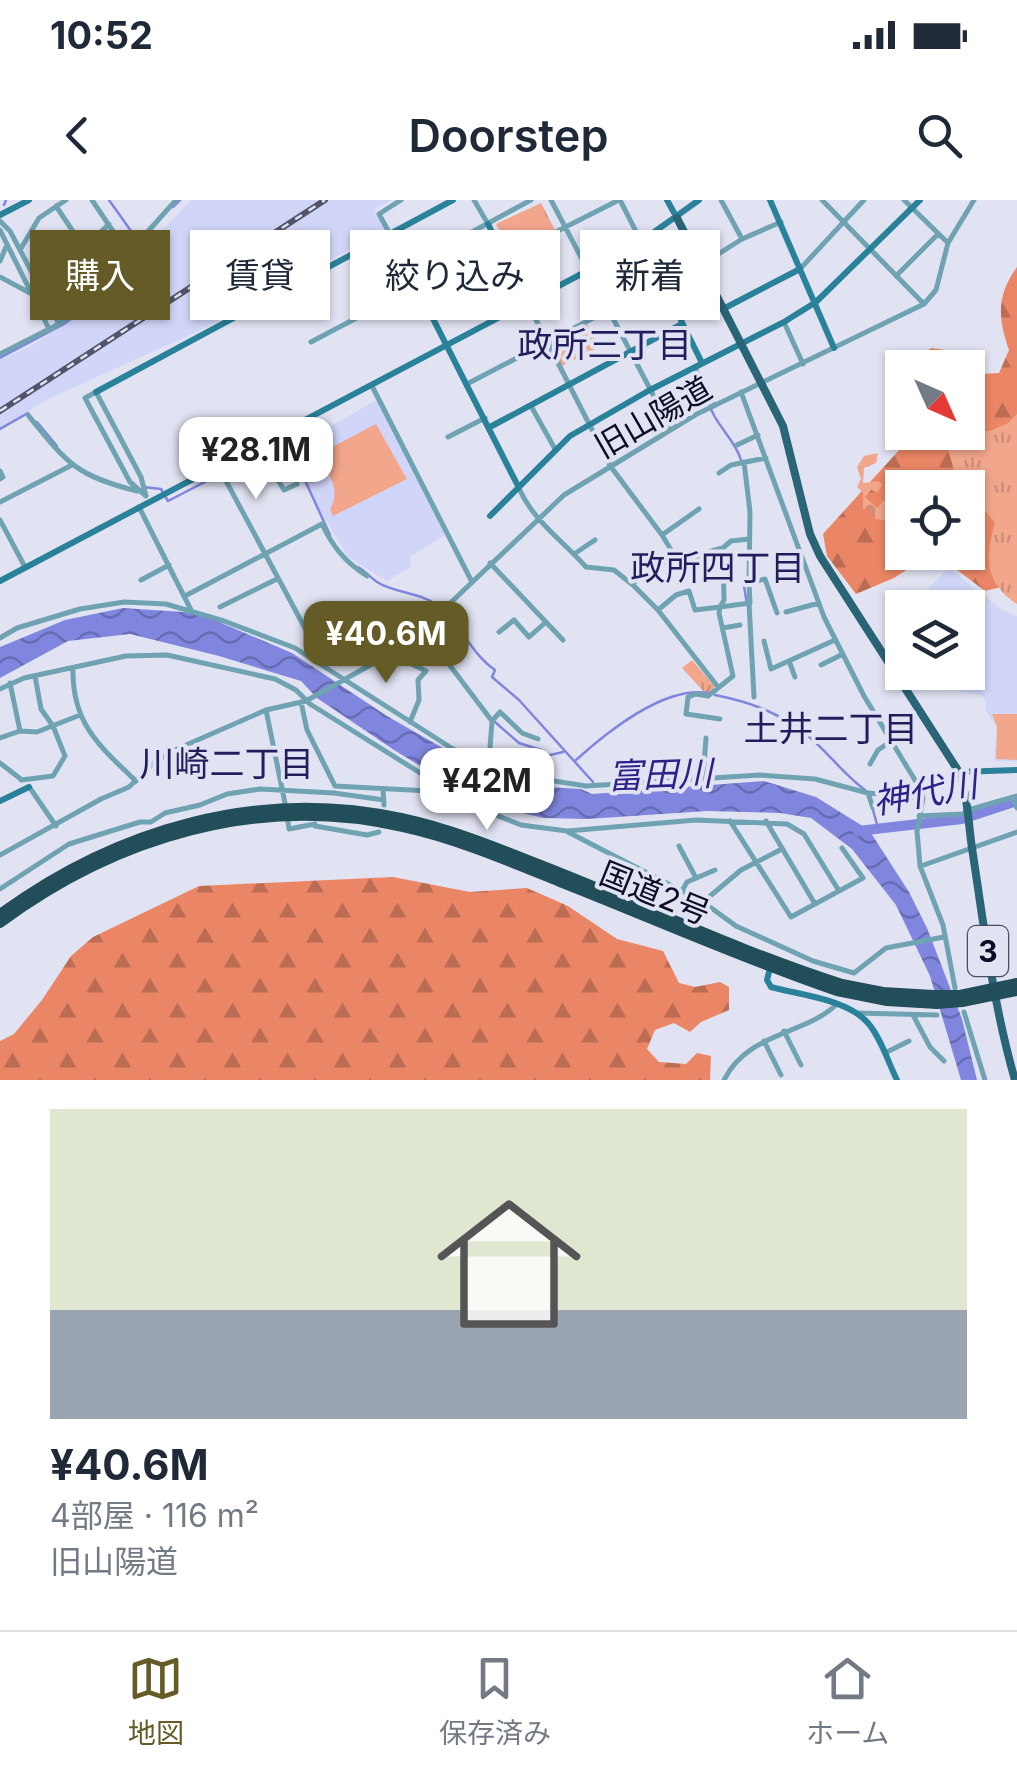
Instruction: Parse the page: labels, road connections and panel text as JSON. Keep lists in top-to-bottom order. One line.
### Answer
{"streets":{"highway":["国道2号"],"main road":["3"],"street":["旧山陽道"]},"crossings":[["旧山陽道","3"],["国道2号","3"]],"districts":["政所三丁目","政所四丁目","土井二丁目","川崎二丁目"],"water":["富田川","神代川"],"north":"bottom right","page":{"status":"10:52","header":"Doorstep","chip":["購入","賃貸","絞り込み","新着"],"price":["¥28.1M","¥40.6M","¥42M"],"list":[{"name":"¥40.6M","note":"4部屋 · 116 m² · 旧山陽道"}],"tabs":["地図","保存済み","ホーム"]}}
